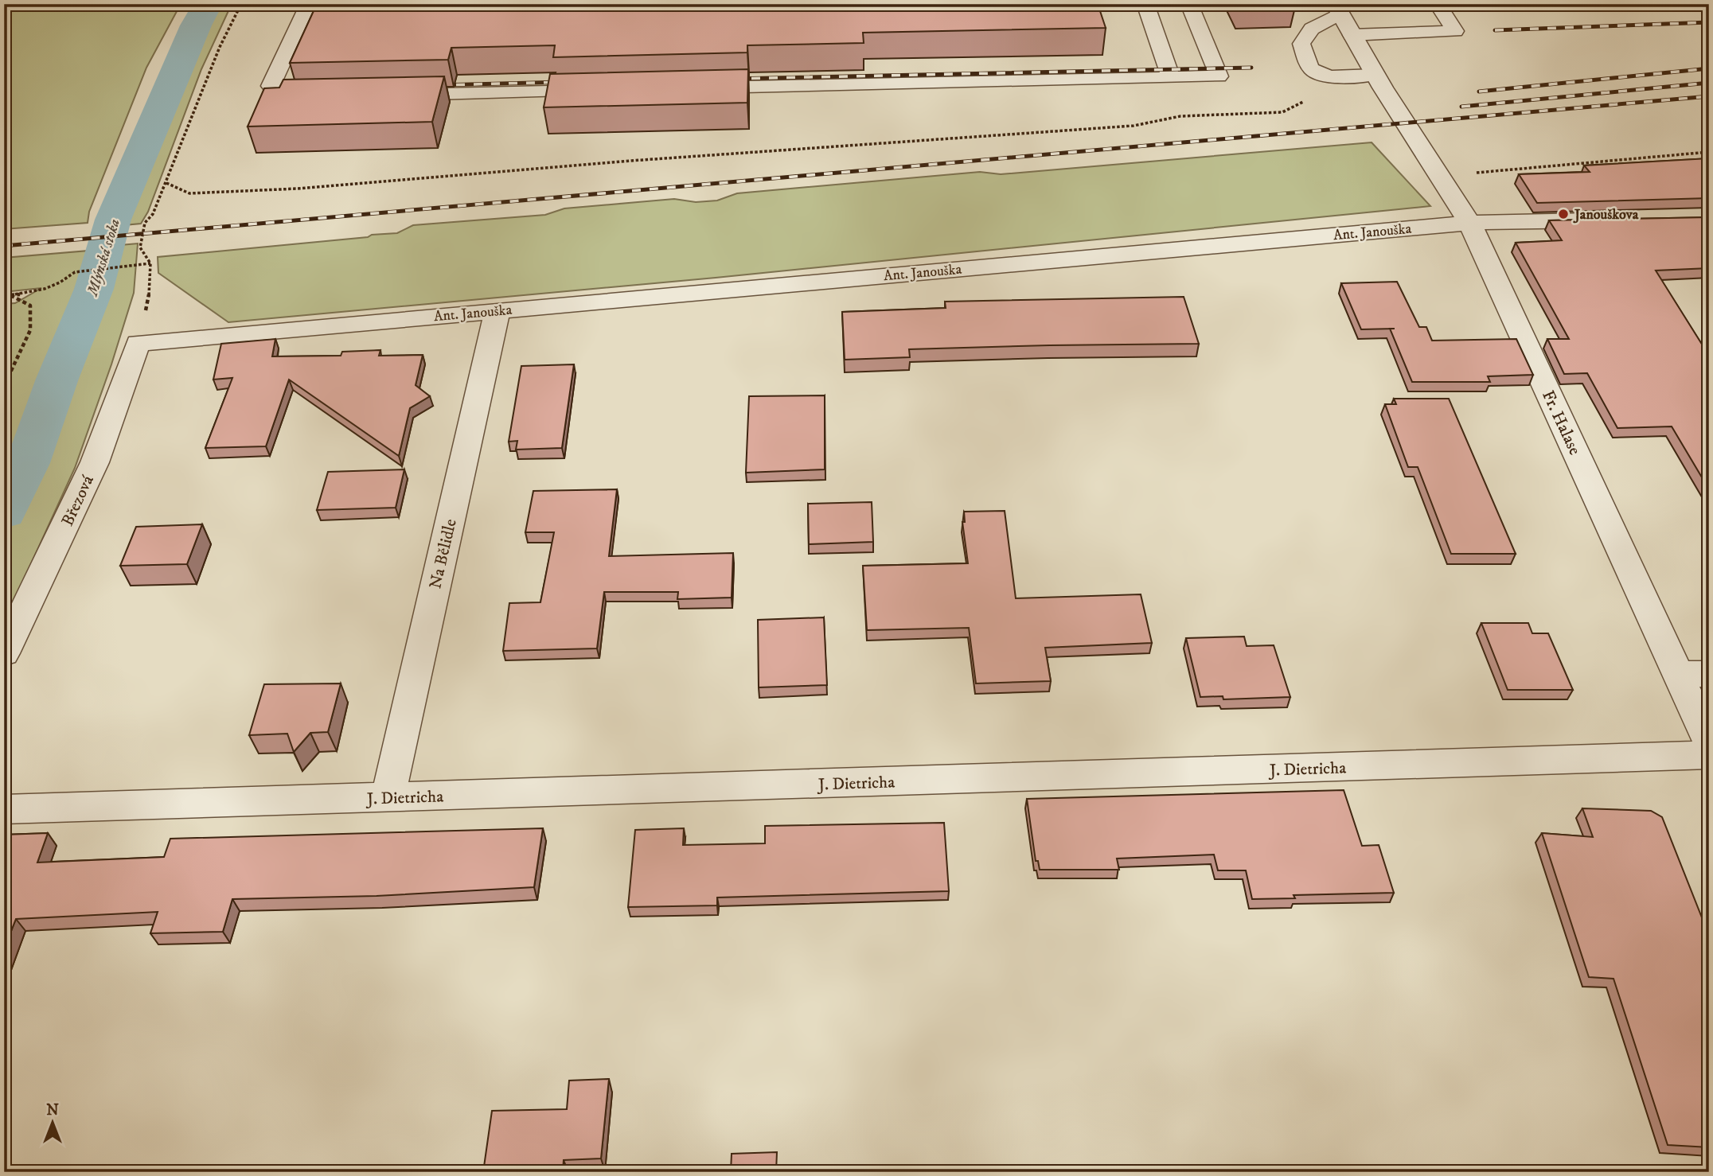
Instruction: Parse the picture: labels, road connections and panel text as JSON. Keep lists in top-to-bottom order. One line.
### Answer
{"streets":{"street":["Ant. Janouška","Fr. Halase","Březová","Na Bělidle","J. Dietricha"]},"crossings":[["Ant. Janouška","Fr. Halase"],["Ant. Janouška","Březová"],["Ant. Janouška","Na Bělidle"],["Na Bělidle","J. Dietricha"]],"water":["Mlýnská stoka"],"places":["Janouškova"],"north":"top"}
